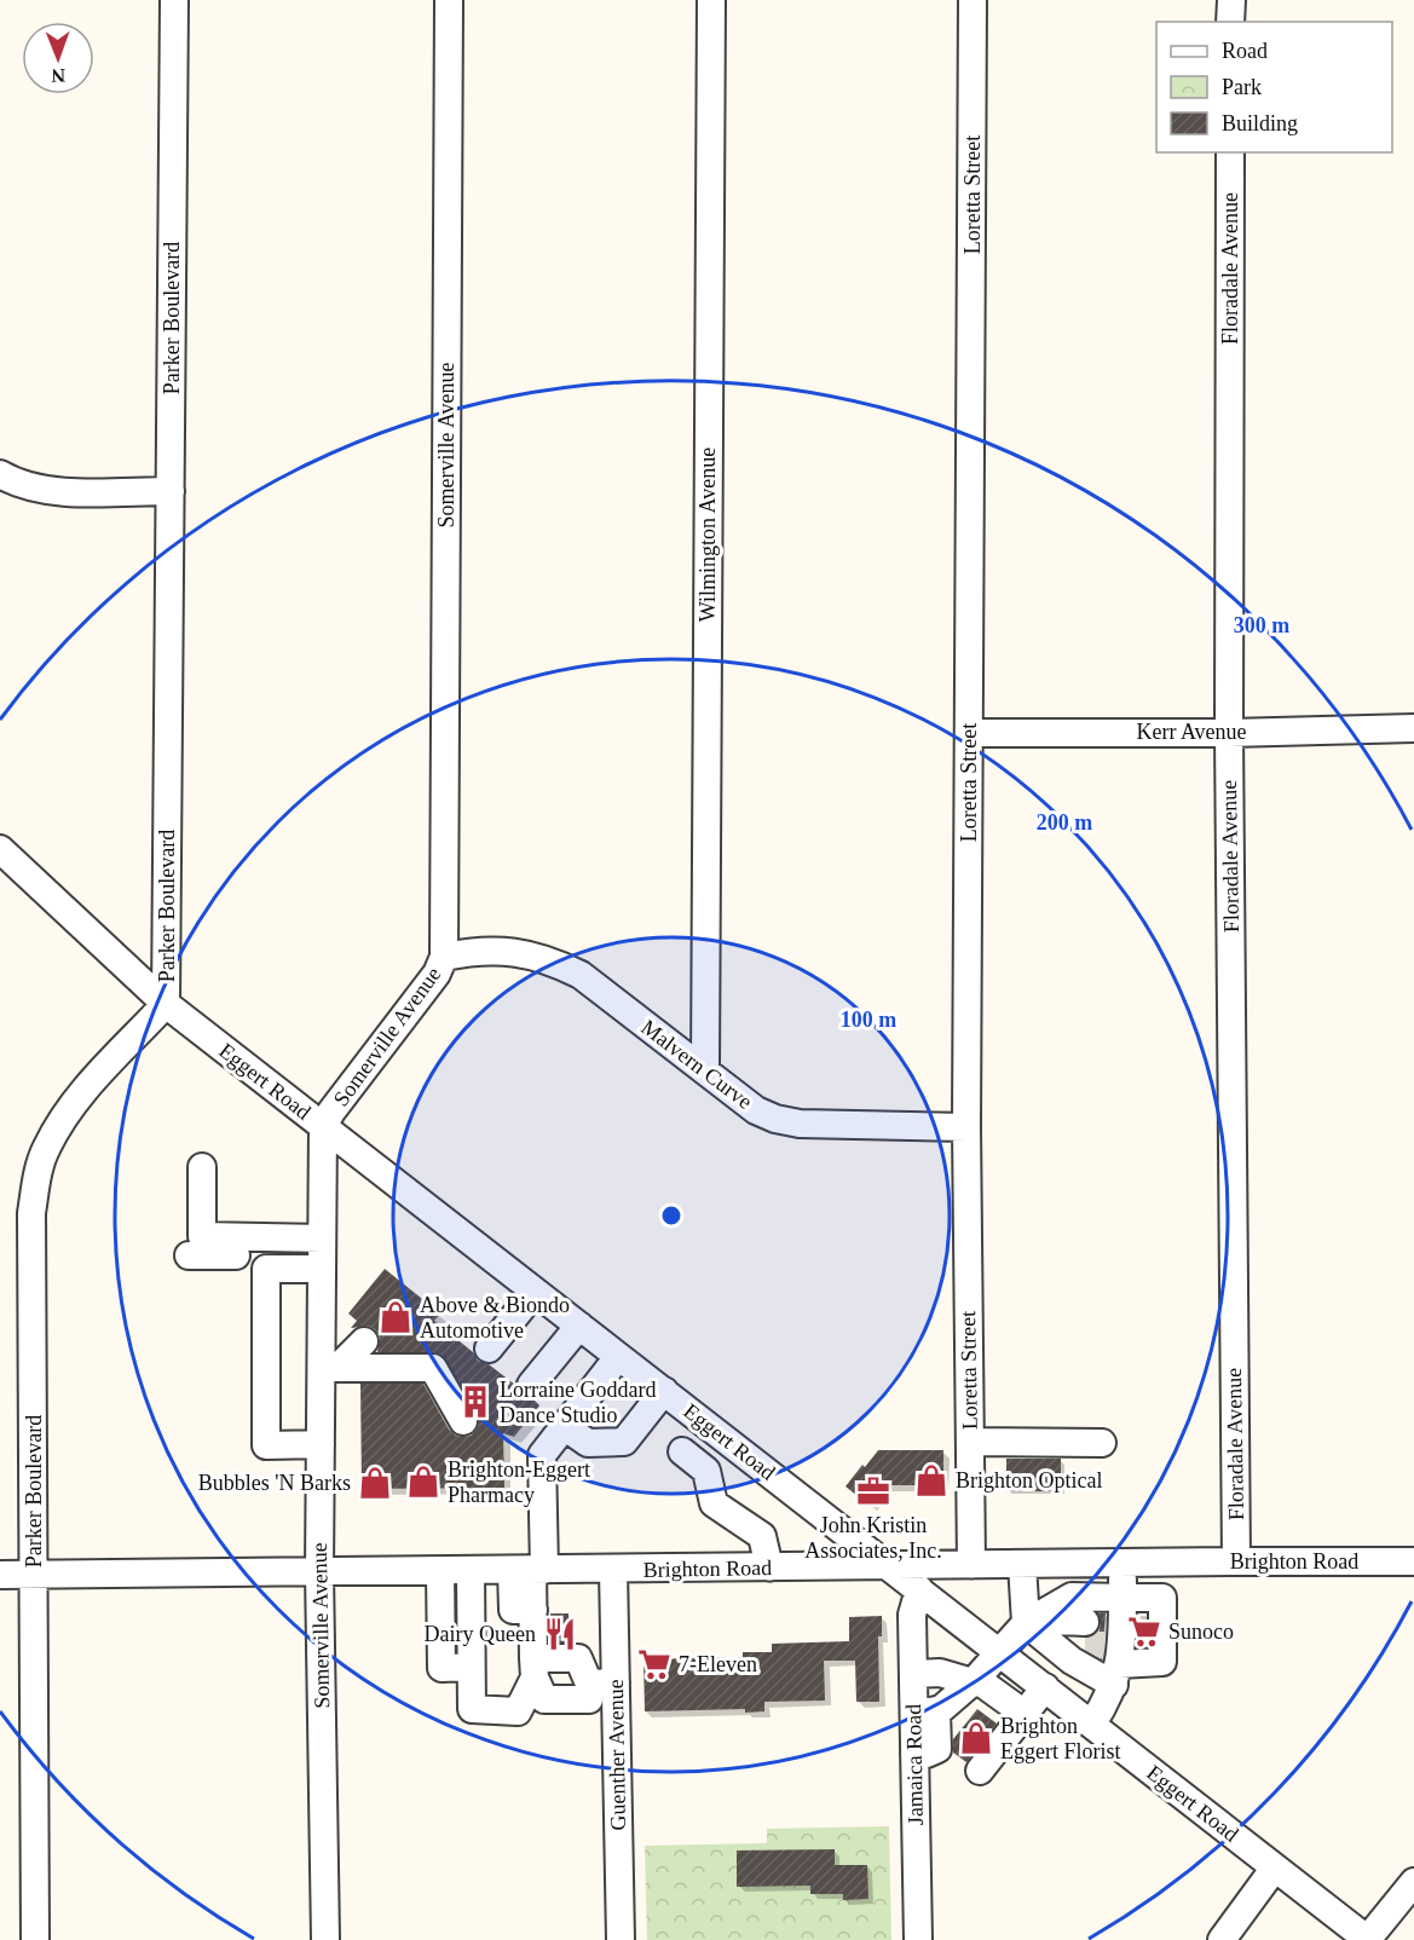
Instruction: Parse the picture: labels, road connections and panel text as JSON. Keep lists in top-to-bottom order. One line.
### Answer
{"streets":{"street":["Loretta Street","Floradale Avenue","Parker Boulevard","Somerville Avenue","Wilmington Avenue","Kerr Avenue","Malvern Curve","Eggert Road","Brighton Road","Guenther Avenue","Jamaica Road"]},"crossings":[["Loretta Street","Kerr Avenue"],["Loretta Street","Malvern Curve"],["Loretta Street","Brighton Road"],["Floradale Avenue","Kerr Avenue"],["Floradale Avenue","Brighton Road"],["Parker Boulevard","Eggert Road"],["Parker Boulevard","Brighton Road"],["Somerville Avenue","Malvern Curve"],["Somerville Avenue","Eggert Road"],["Somerville Avenue","Brighton Road"],["Wilmington Avenue","Malvern Curve"],["Eggert Road","Brighton Road"],["Eggert Road","Jamaica Road"],["Brighton Road","Guenther Avenue"]],"places":{"shop":["Above & Biondo Automotive","Brighton Optical","Brighton-Eggert Pharmacy","Bubbles 'N Barks","Brighton Eggert Florist"],"building":["Lorraine Goddard Dance Studio"],"office":["John Kristin Associates, Inc."],"supermarket":["Sunoco","7-Eleven"],"restaurant":["Dairy Queen"]},"legend":["Road","Park","Building"],"north":"bottom","rings":["300 m","200 m","100 m"]}
